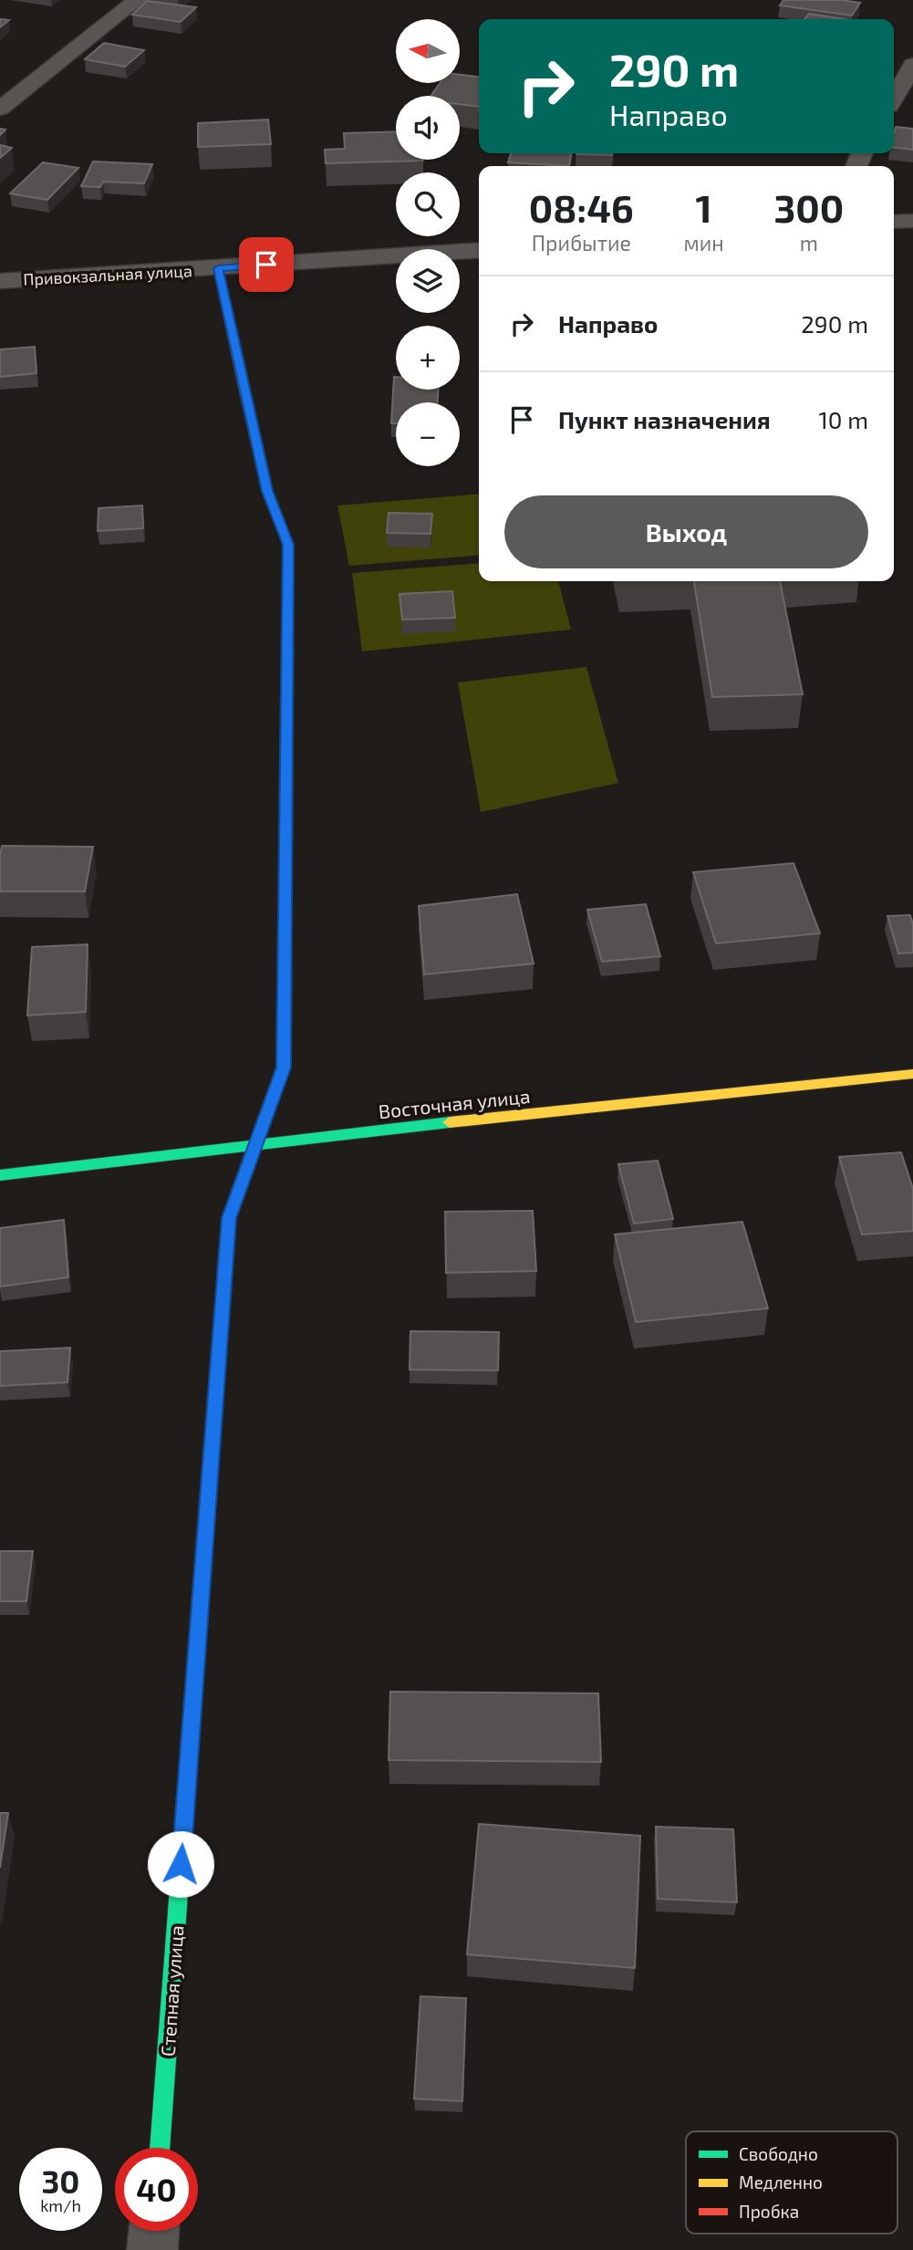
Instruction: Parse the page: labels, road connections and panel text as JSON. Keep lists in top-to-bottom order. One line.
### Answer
{"streets":{"street":["Привокзальная улица","Восточная улица","Степная улица"]},"crossings":[["Привокзальная улица","Степная улица"],["Восточная улица","Степная улица"]],"legend":["Свободно","Медленно","Пробка"],"north":"left","page":{"map_buttons":["+","−"],"turn":["290 m","Направо"],"eta":["08:46","Прибытие","1","мин","300","m"],"list":[{"name":"Направо","value":"290 m"},{"name":"Пункт назначения","value":"10 m"}],"buttons":"Выход","speed":"30 km/h","limit":"40"}}
